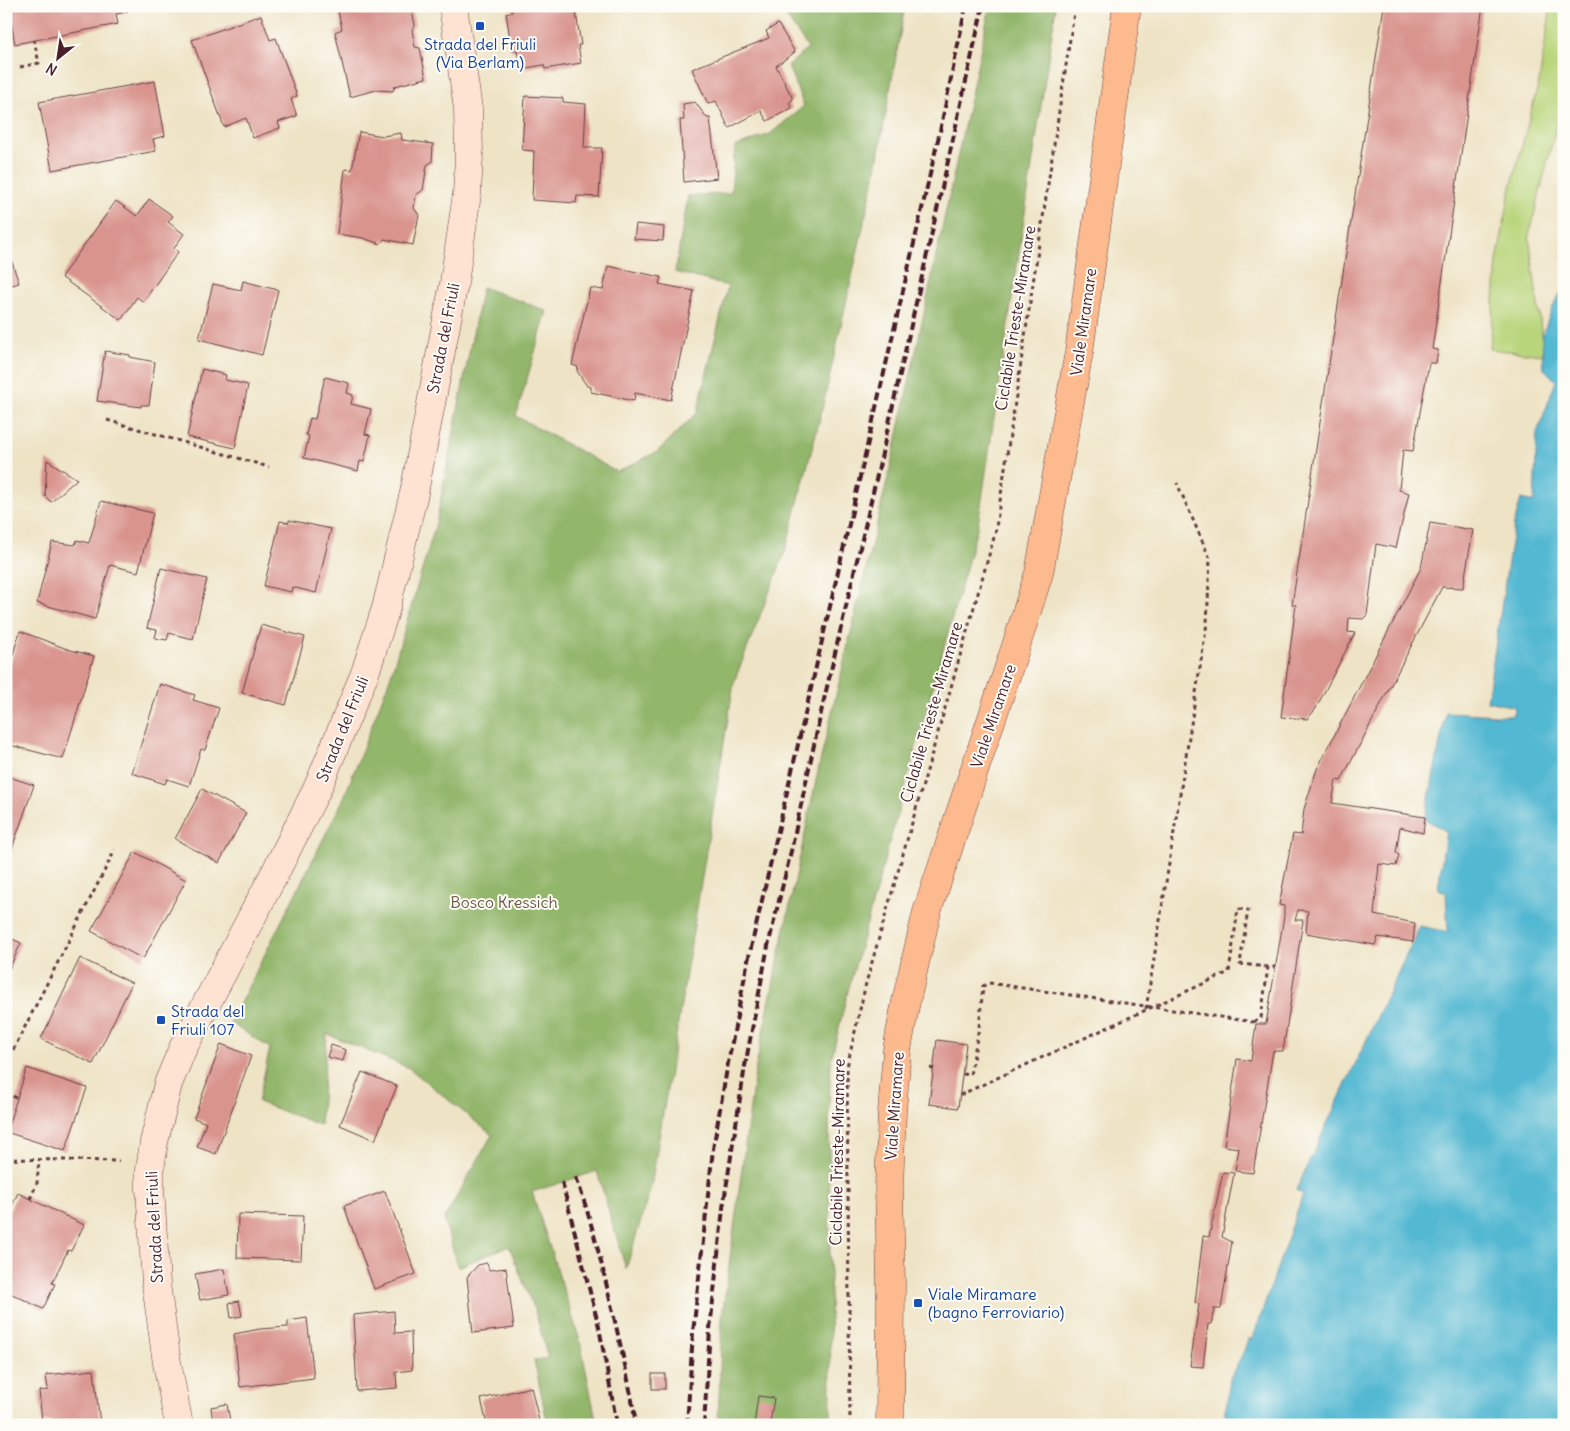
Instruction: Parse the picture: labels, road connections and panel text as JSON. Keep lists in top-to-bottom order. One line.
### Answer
{"streets":{"main road":["Viale Miramare","Strada del Friuli"],"path":["Ciclabile Trieste-Miramare"]},"parks":["Bosco Kressich"],"places":{"transit":["Strada del Friuli (Via Berlam)","Strada del Friuli 107","Viale Miramare (bagno Ferroviario)"]},"north":"bottom left"}
